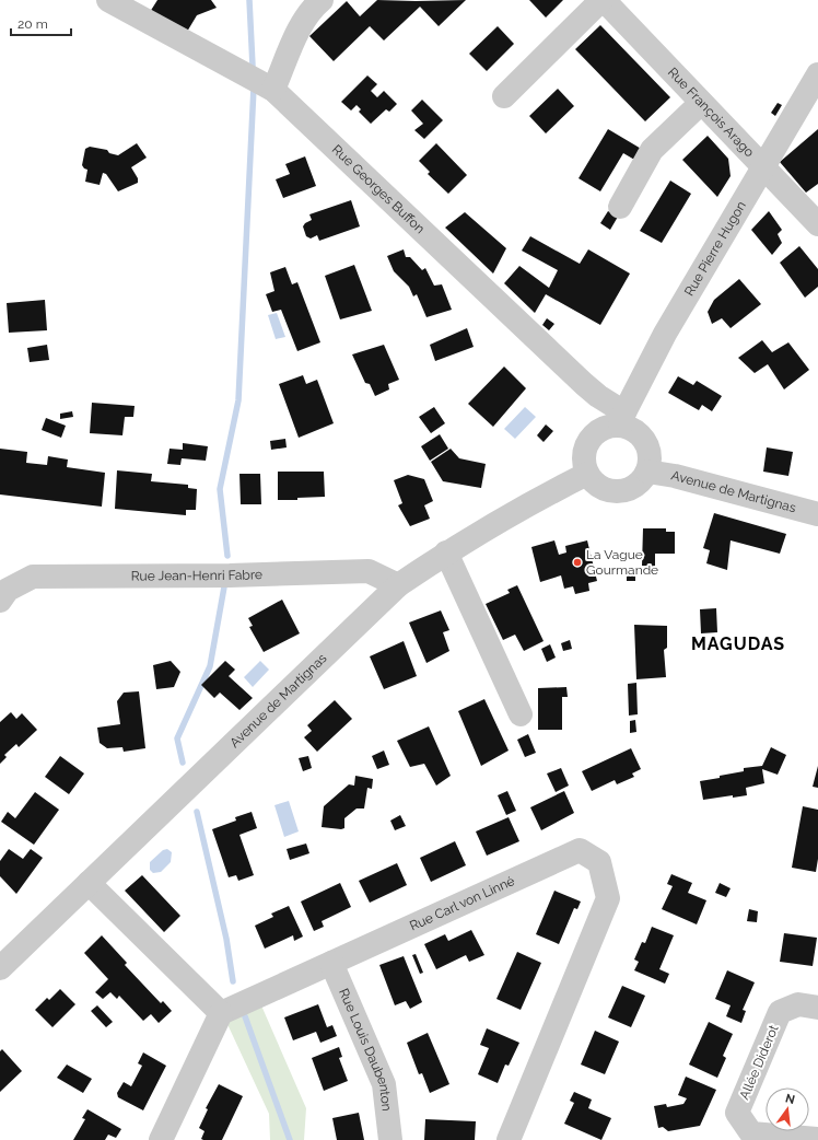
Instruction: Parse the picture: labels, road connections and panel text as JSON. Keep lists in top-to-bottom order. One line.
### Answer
{"streets":{"street":["Rue François Arago","Rue Georges Buffon","Rue Pierre Hugon","Avenue de Martignas","Rue Jean-Henri Fabre","Rue Carl von Linné","Rue Louis Daubenton","Allée Diderot"]},"crossings":[["Rue François Arago","Rue Pierre Hugon"],["Rue Georges Buffon","Rue Pierre Hugon"],["Rue Georges Buffon","Avenue de Martignas"],["Rue Pierre Hugon","Avenue de Martignas"],["Avenue de Martignas","Rue Jean-Henri Fabre"],["Rue Carl von Linné","Rue Louis Daubenton"]],"districts":["MAGUDAS"],"places":["La Vague Gourmande"],"scale_bar":"20 m","north":"top"}
